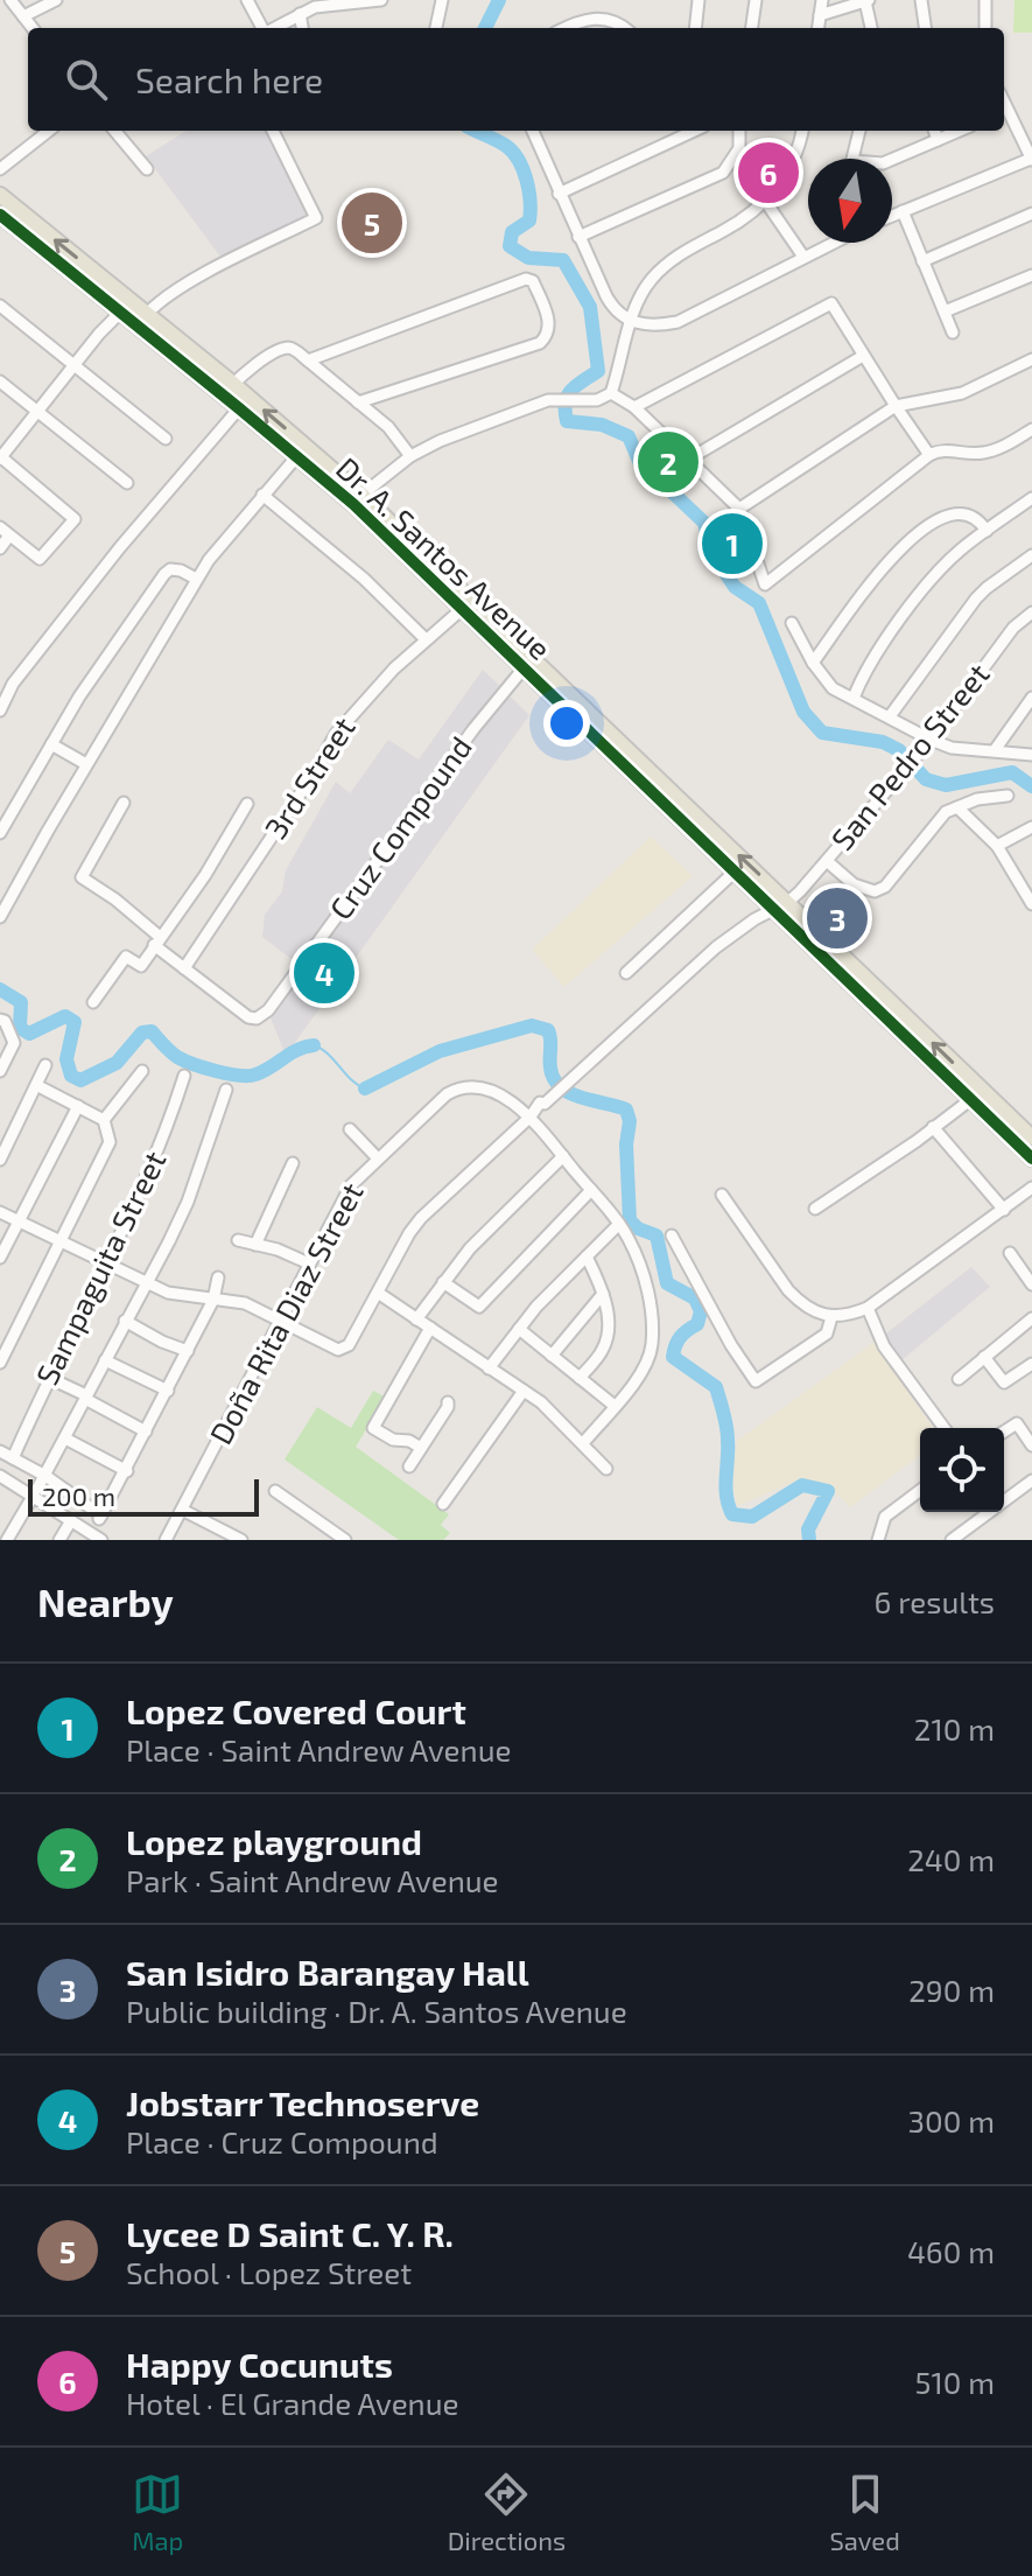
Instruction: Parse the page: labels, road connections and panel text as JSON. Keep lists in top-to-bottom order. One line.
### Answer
{"streets":{"main road":["Dr. A. Santos Avenue"],"street":["San Pedro Street","3rd Street","Cruz Compound","Sampaguita Street","Doña Rita Diaz Street"]},"crossings":[["Dr. A. Santos Avenue","San Pedro Street"],["Dr. A. Santos Avenue","3rd Street"],["Dr. A. Santos Avenue","Cruz Compound"],["San Pedro Street","Doña Rita Diaz Street"],["3rd Street","Cruz Compound"]],"scale_bar":"200 m","north":"bottom","page":{"search":"Search here","pins":["6","5","2","1","3","4"],"scale":"200 m","heading":["Nearby","6 results"],"list":[{"mark":"1","name":"Lopez Covered Court","note":"Place · Saint Andrew Avenue","value":"210 m"},{"mark":"2","name":"Lopez playground","note":"Park · Saint Andrew Avenue","value":"240 m"},{"mark":"3","name":"San Isidro Barangay Hall","note":"Public building · Dr. A. Santos Avenue","value":"290 m"},{"mark":"4","name":"Jobstarr Technoserve","note":"Place · Cruz Compound","value":"300 m"},{"mark":"5","name":"Lycee D Saint C. Y. R.","note":"School · Lopez Street","value":"460 m"},{"mark":"6","name":"Happy Cocunuts","note":"Hotel · El Grande Avenue","value":"510 m"}],"nav":["Map","Directions","Saved"]}}
